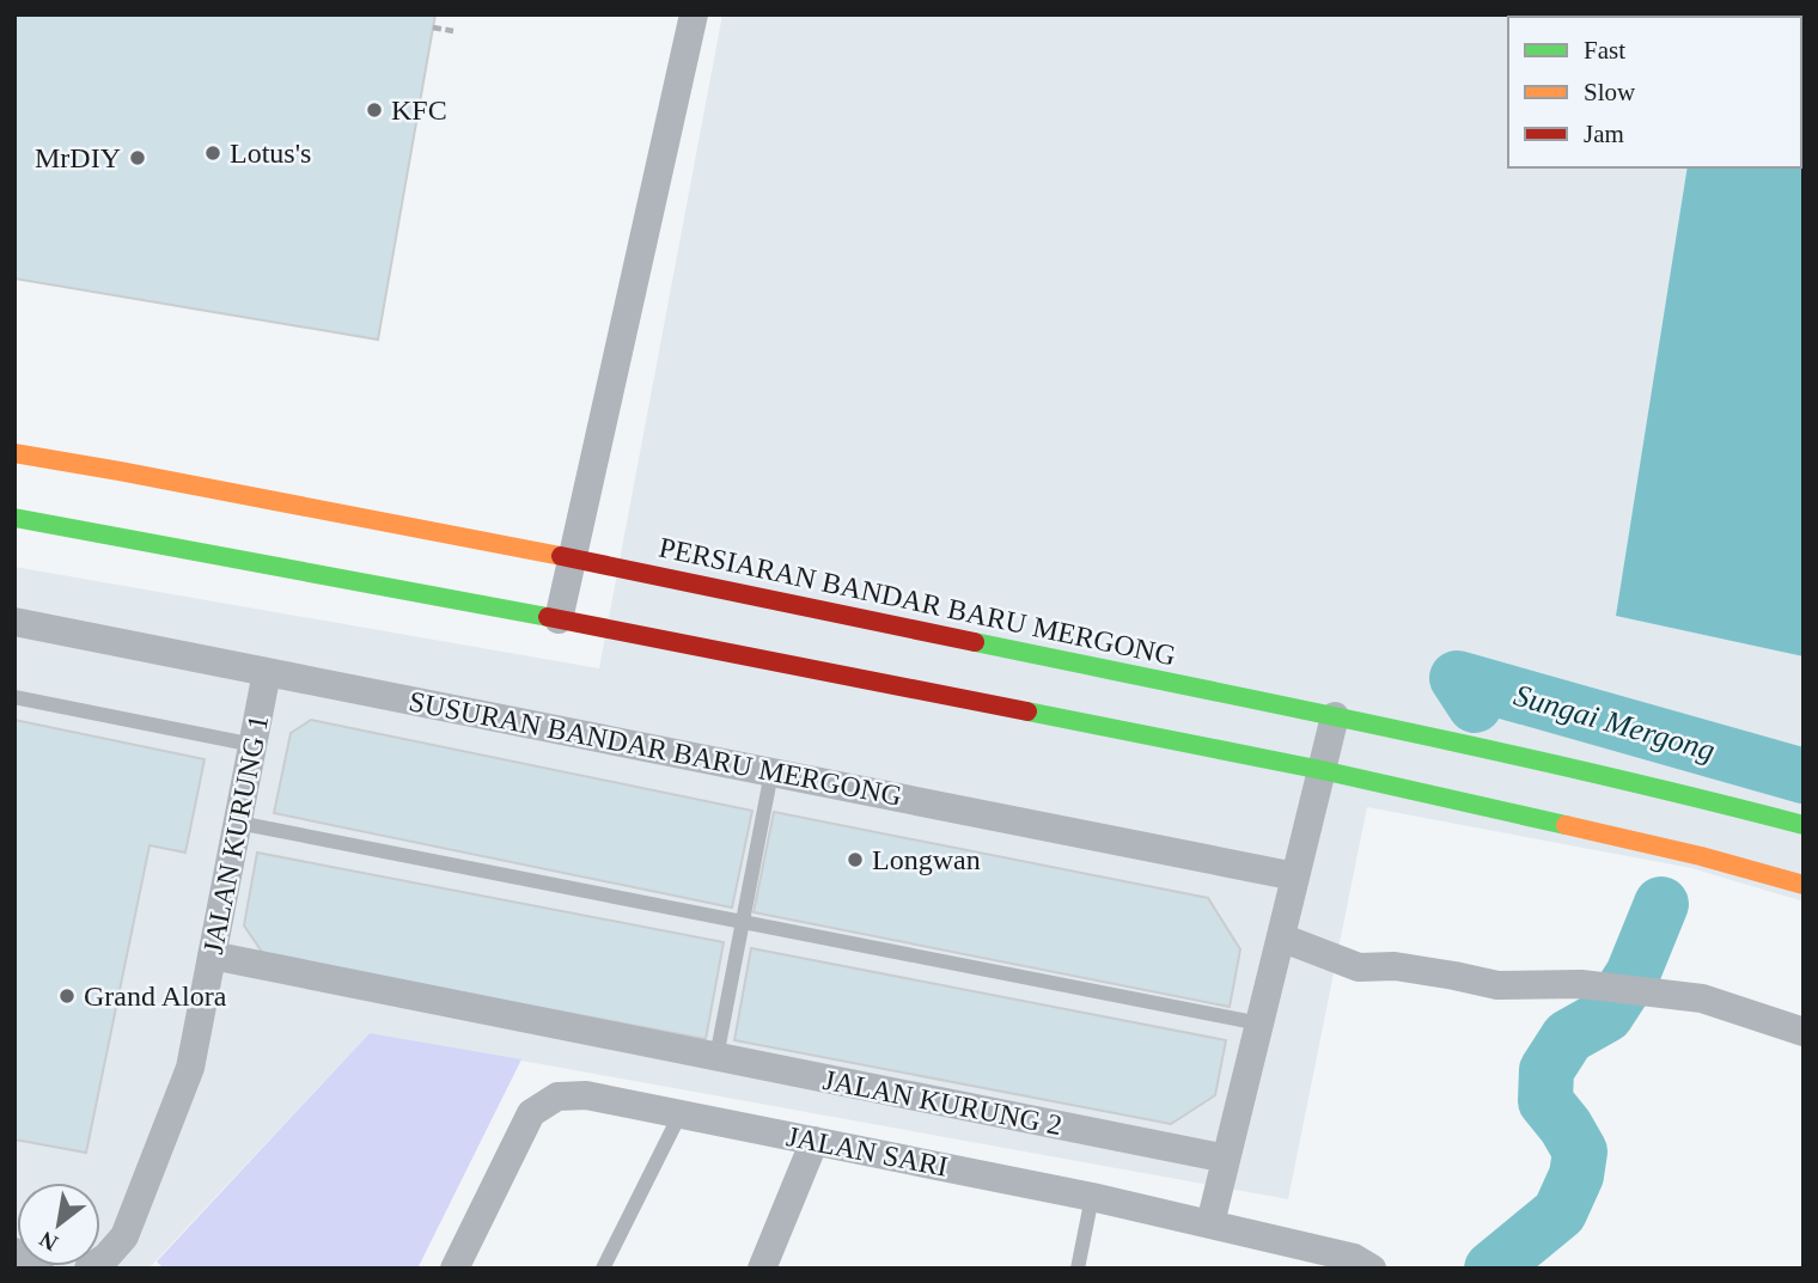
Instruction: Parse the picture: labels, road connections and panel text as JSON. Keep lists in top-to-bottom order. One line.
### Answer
{"streets":{"street":["PERSIARAN BANDAR BARU MERGONG","SUSURAN BANDAR BARU MERGONG","JALAN KURUNG 1","JALAN KURUNG 2","JALAN SARI"]},"crossings":[["SUSURAN BANDAR BARU MERGONG","JALAN KURUNG 1"],["JALAN KURUNG 1","JALAN KURUNG 2"]],"water":["Sungai Mergong"],"places":["KFC","Lotus's","MrDIY","Longwan","Grand Alora"],"legend":["Fast","Slow","Jam"],"north":"bottom left"}
